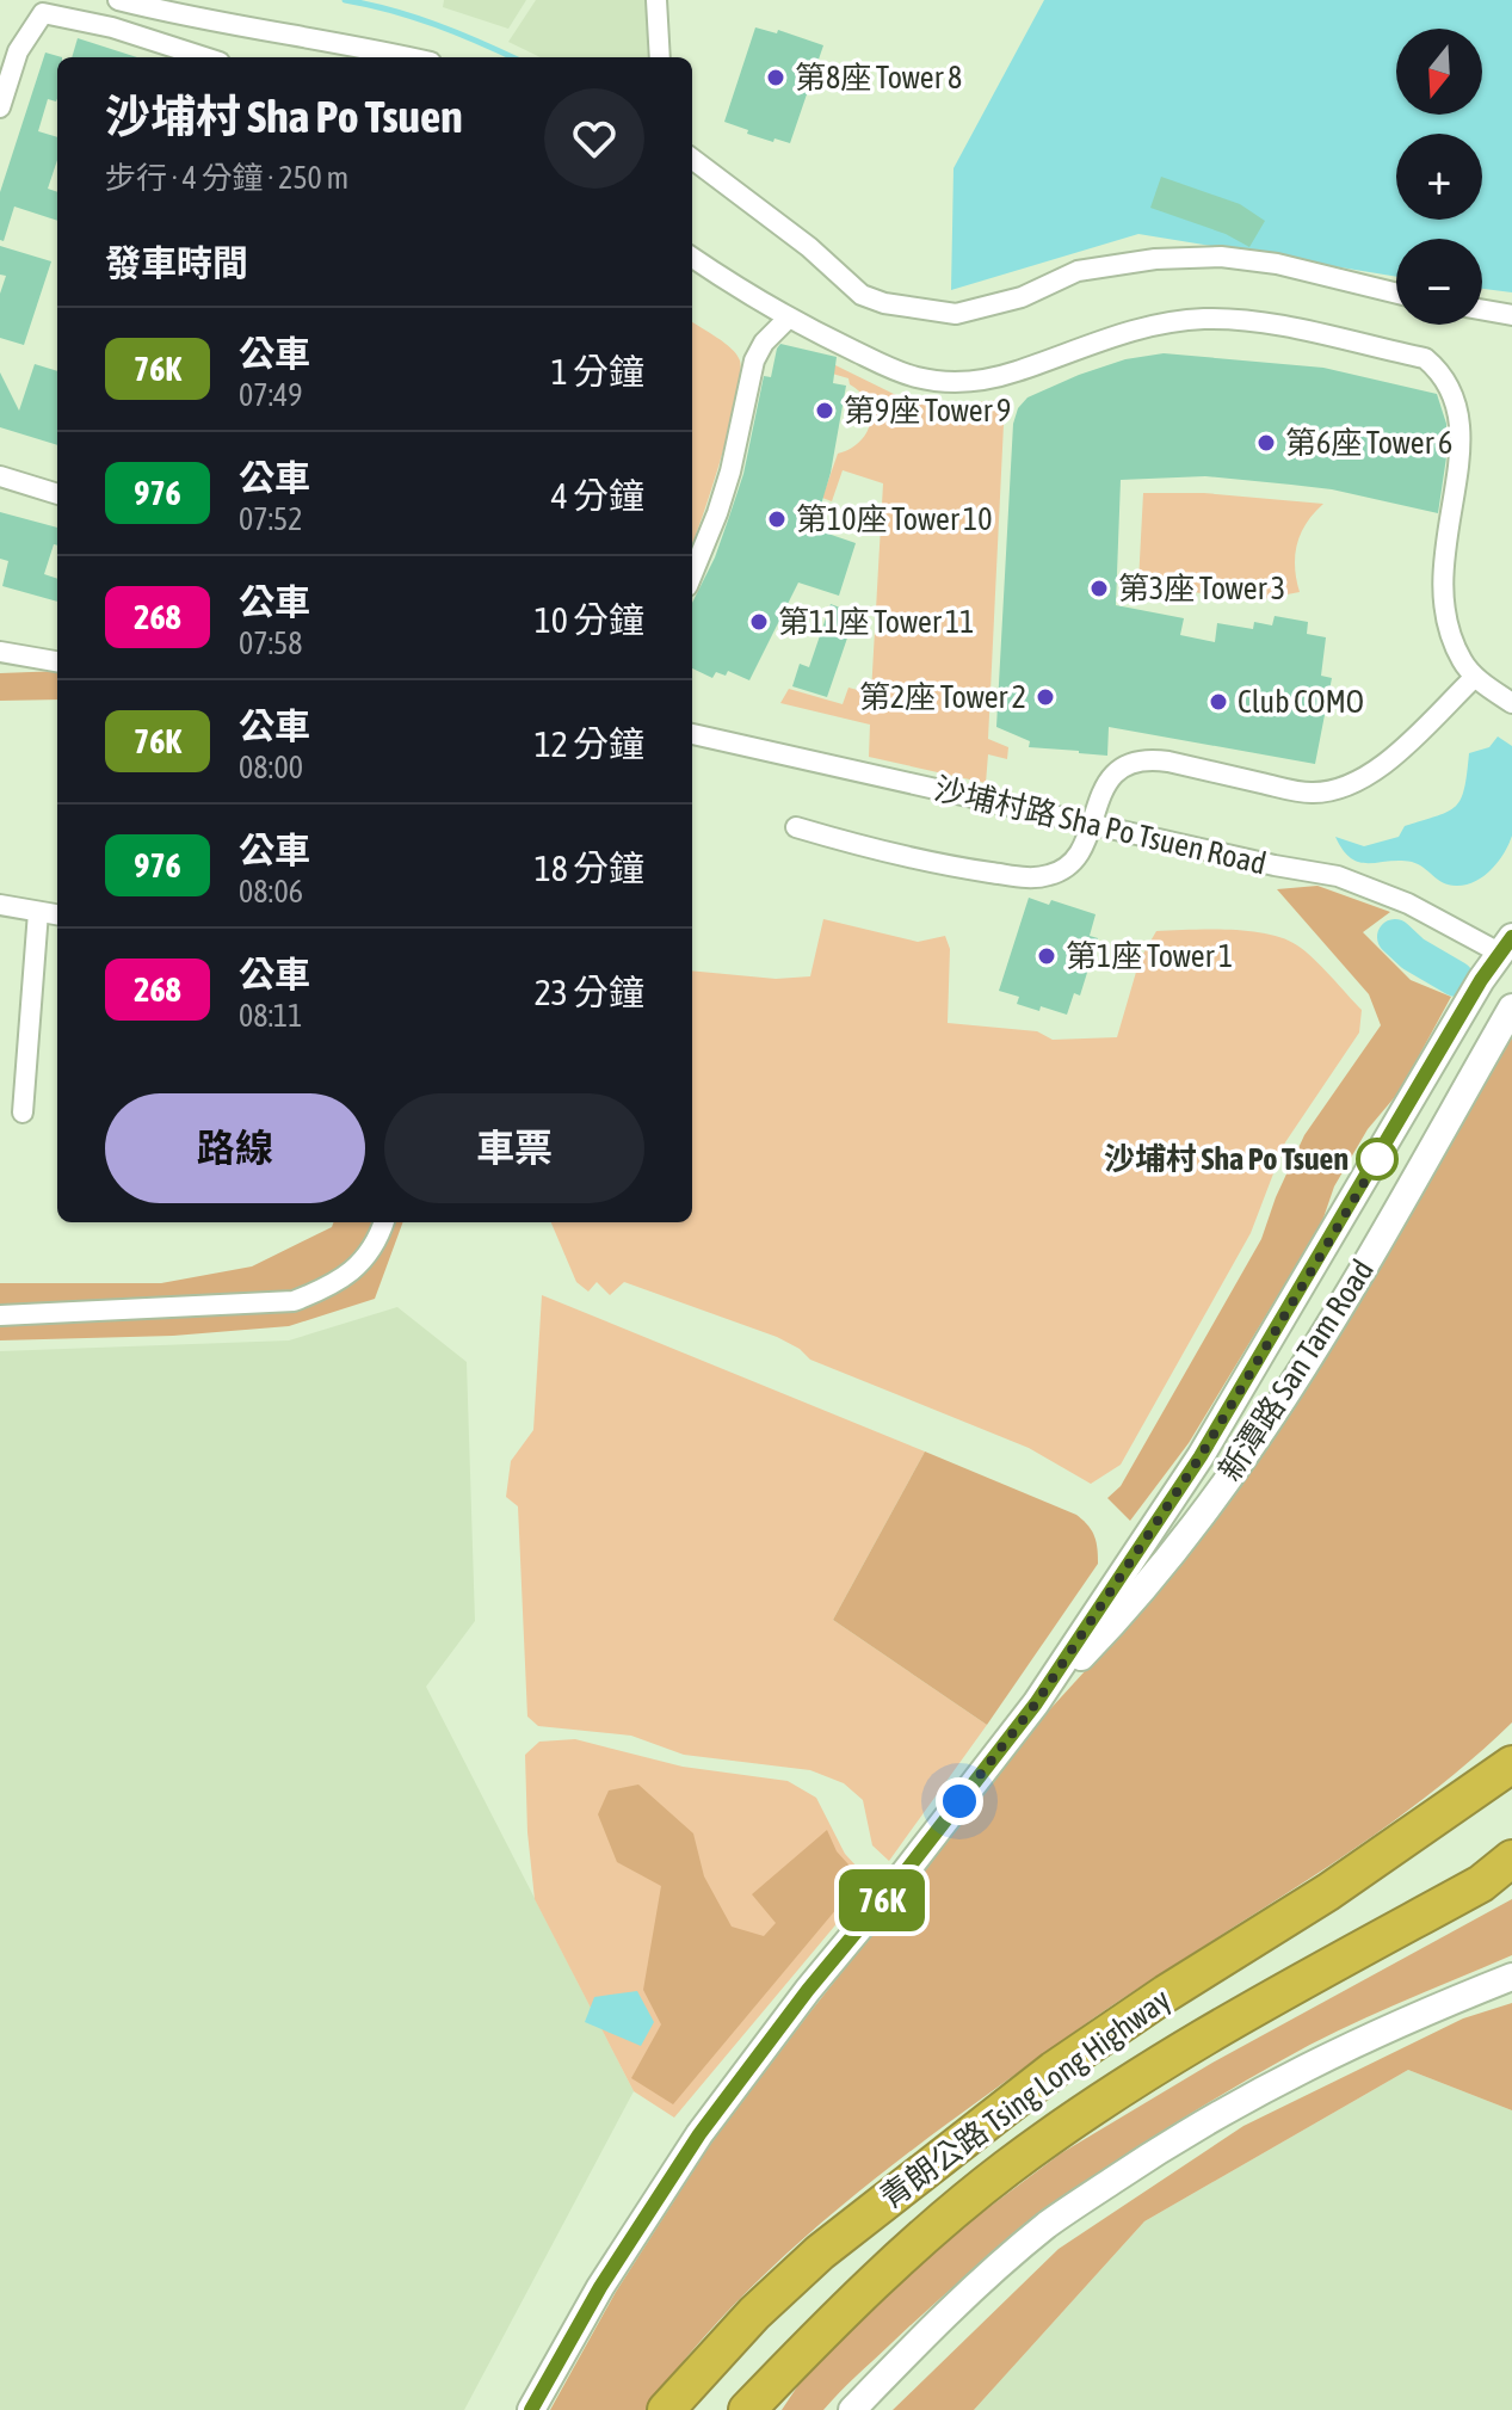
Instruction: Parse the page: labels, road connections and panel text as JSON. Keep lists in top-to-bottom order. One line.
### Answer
{"streets":{"highway":["青朗公路 Tsing Long Highway"],"street":["沙埔村路 Sha Po Tsuen Road","新潭路 San Tam Road"]},"crossings":[["沙埔村路 Sha Po Tsuen Road","新潭路 San Tam Road"]],"places":["第8座 Tower 8","第9座 Tower 9","第6座 Tower 6","第10座 Tower 10","第3座 Tower 3","第11座 Tower 11","第2座 Tower 2","Club COMO","第1座 Tower 1","沙埔村 Sha Po Tsuen"],"lines":["bus line 76K"],"north":"bottom","page":{"on_map":"76K","map_buttons":["+","−"],"heading":[["沙埔村 Sha Po Tsuen","步行 · 4 分鐘 · 250 m"],"發車時間"],"list":[{"mark":"76K","name":"公車","note":"07:49","value":"1 分鐘"},{"mark":"976","name":"公車","note":"07:52","value":"4 分鐘"},{"mark":"268","name":"公車","note":"07:58","value":"10 分鐘"},{"mark":"76K","name":"公車","note":"08:00","value":"12 分鐘"},{"mark":"976","name":"公車","note":"08:06","value":"18 分鐘"},{"mark":"268","name":"公車","note":"08:11","value":"23 分鐘"}],"buttons":["路線","車票"]}}
